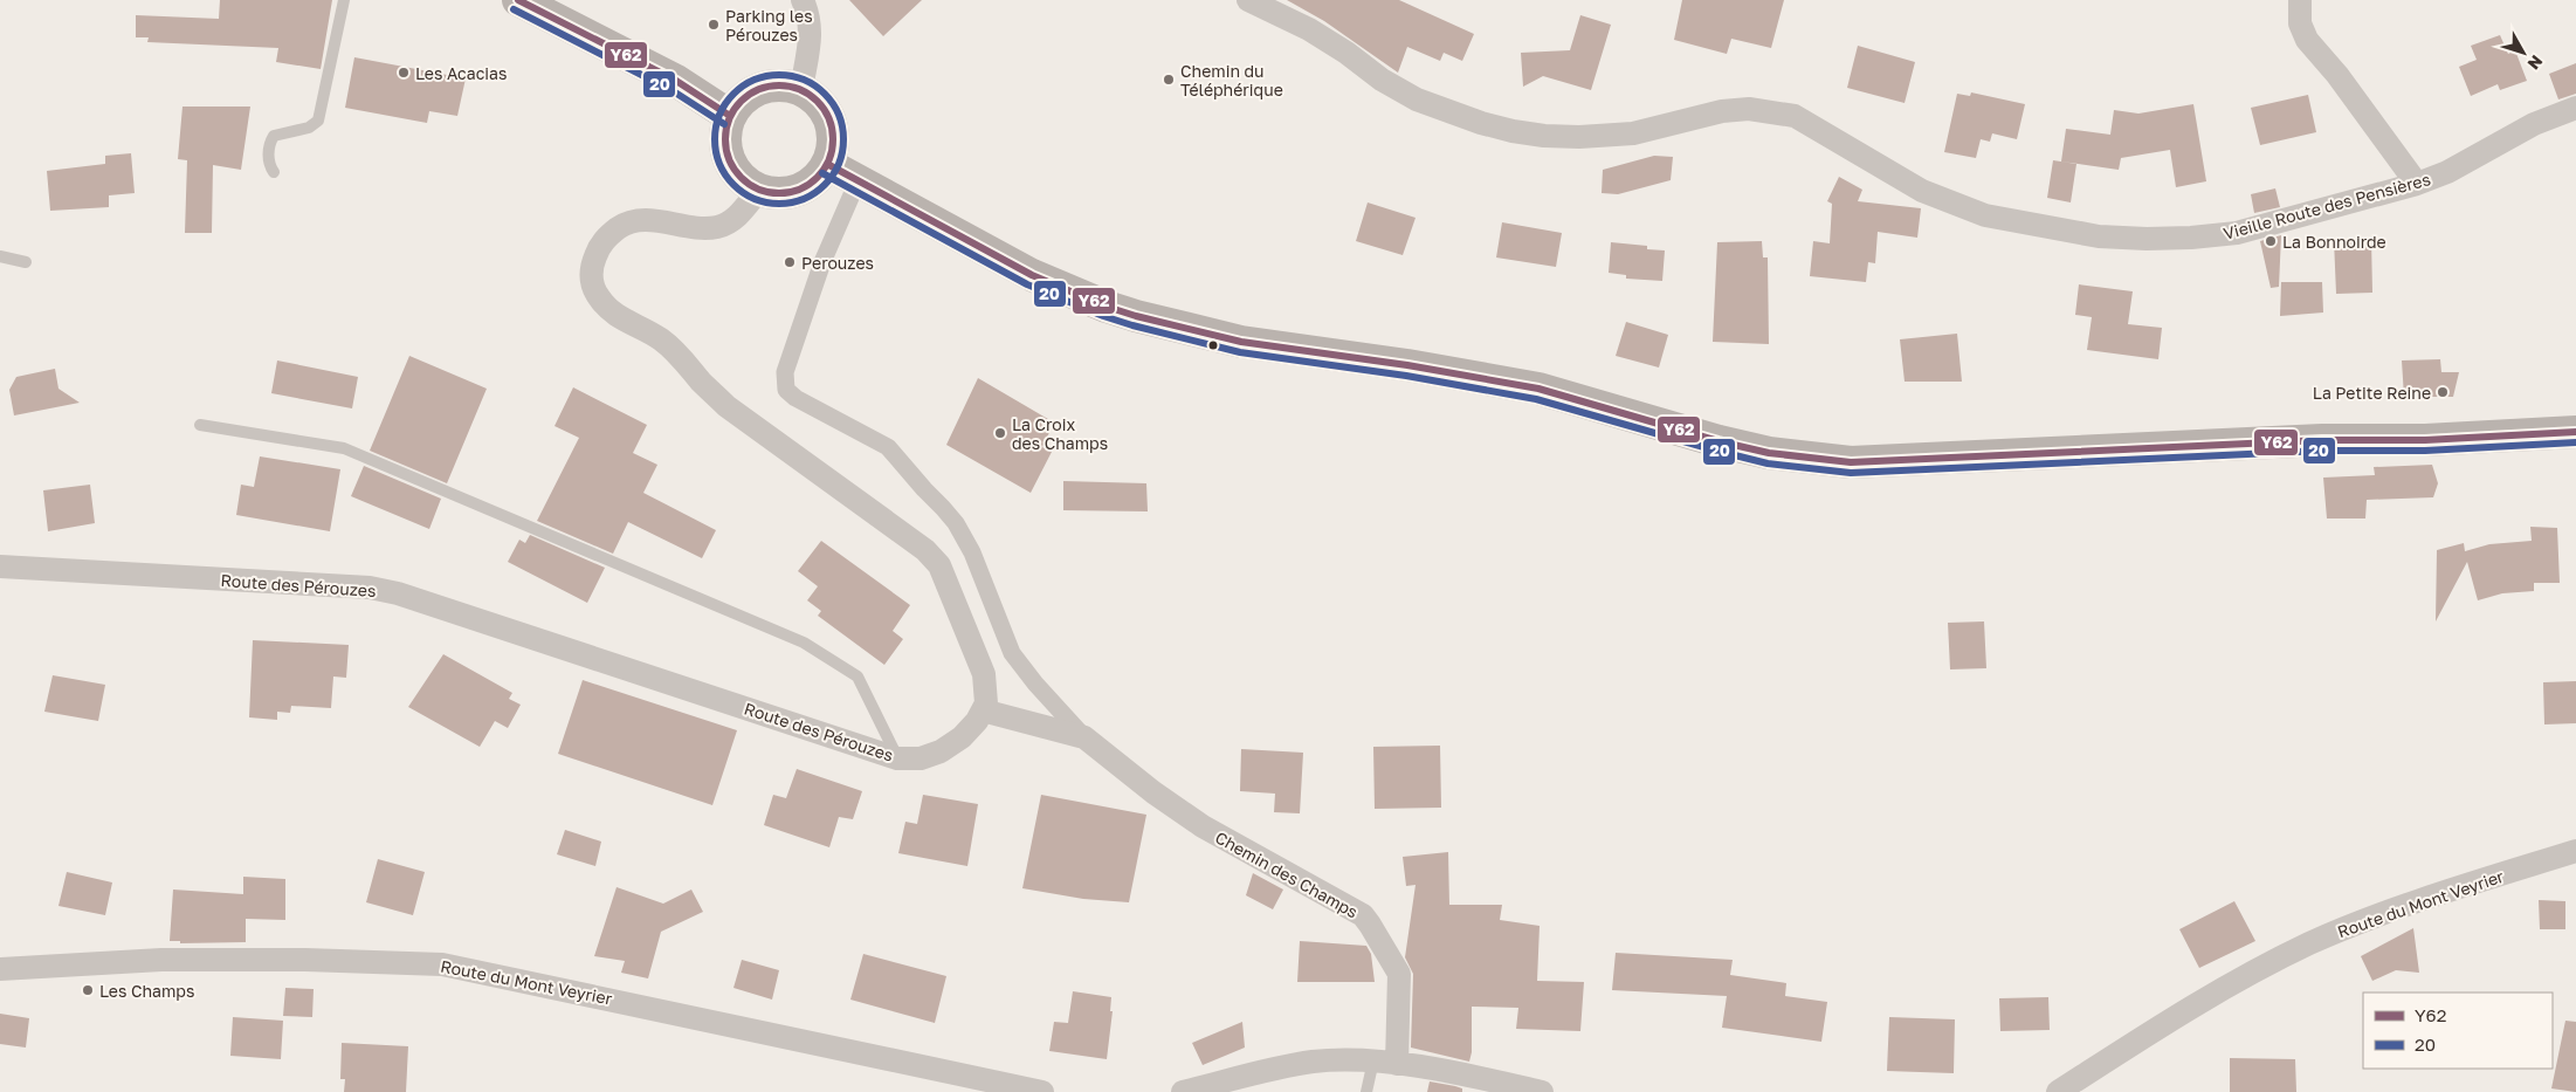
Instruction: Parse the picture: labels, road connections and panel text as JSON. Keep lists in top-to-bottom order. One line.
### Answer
{"streets":{"street":["Vieille Route des Pensières","Route des Pérouzes","Chemin des Champs","Route du Mont Veyrier"]},"crossings":[["Route des Pérouzes","Chemin des Champs"]],"places":["Parking les Pérouzes","Les Acacias","Chemin du Téléphérique","La Bonnoirde","Perouzes","La Petite Reine","La Croix des Champs","Les Champs"],"lines":["transit line Y62","transit line 20"],"legend":["Y62","20"],"north":"bottom right"}
